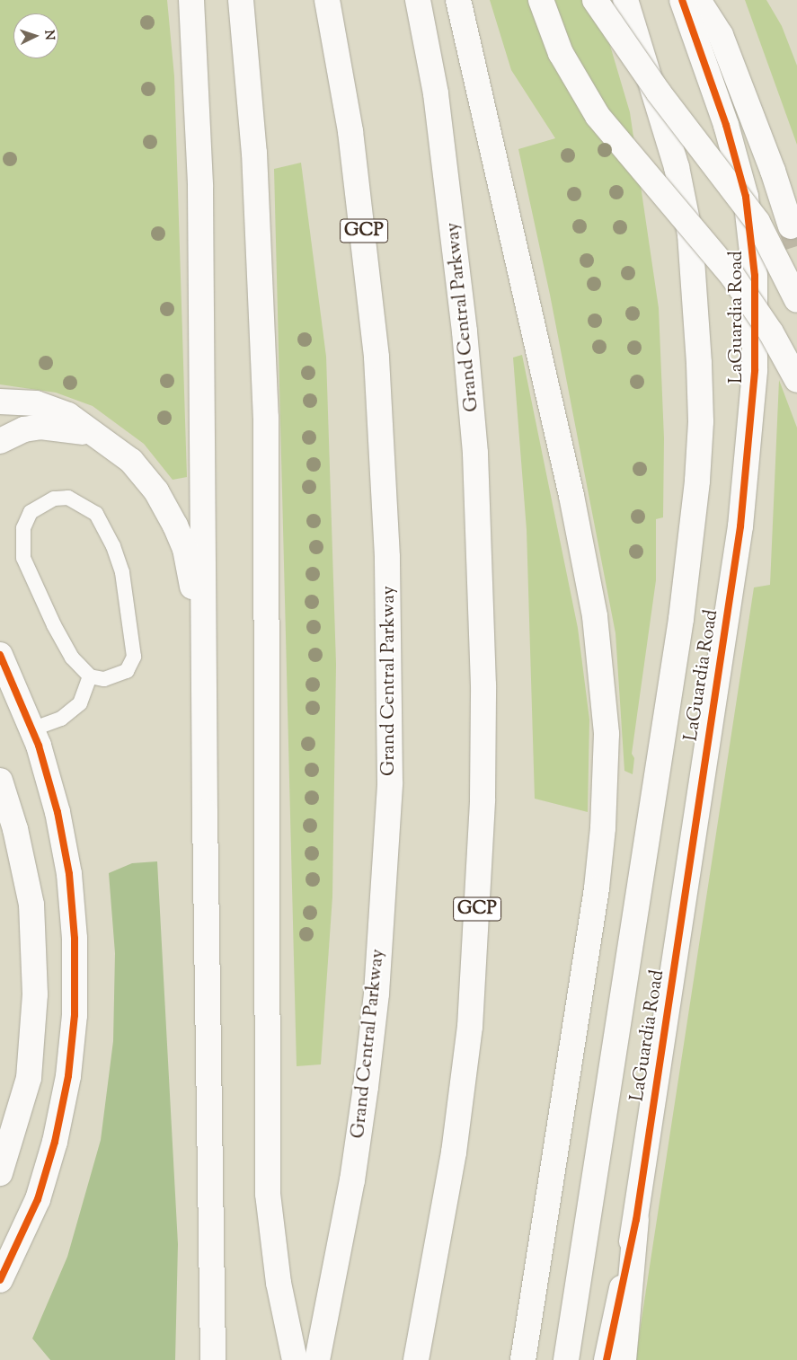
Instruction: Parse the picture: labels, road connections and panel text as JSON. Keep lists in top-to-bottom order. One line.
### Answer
{"streets":{"main road":["GCP","Grand Central Parkway","LaGuardia Road"]},"north":"right"}
